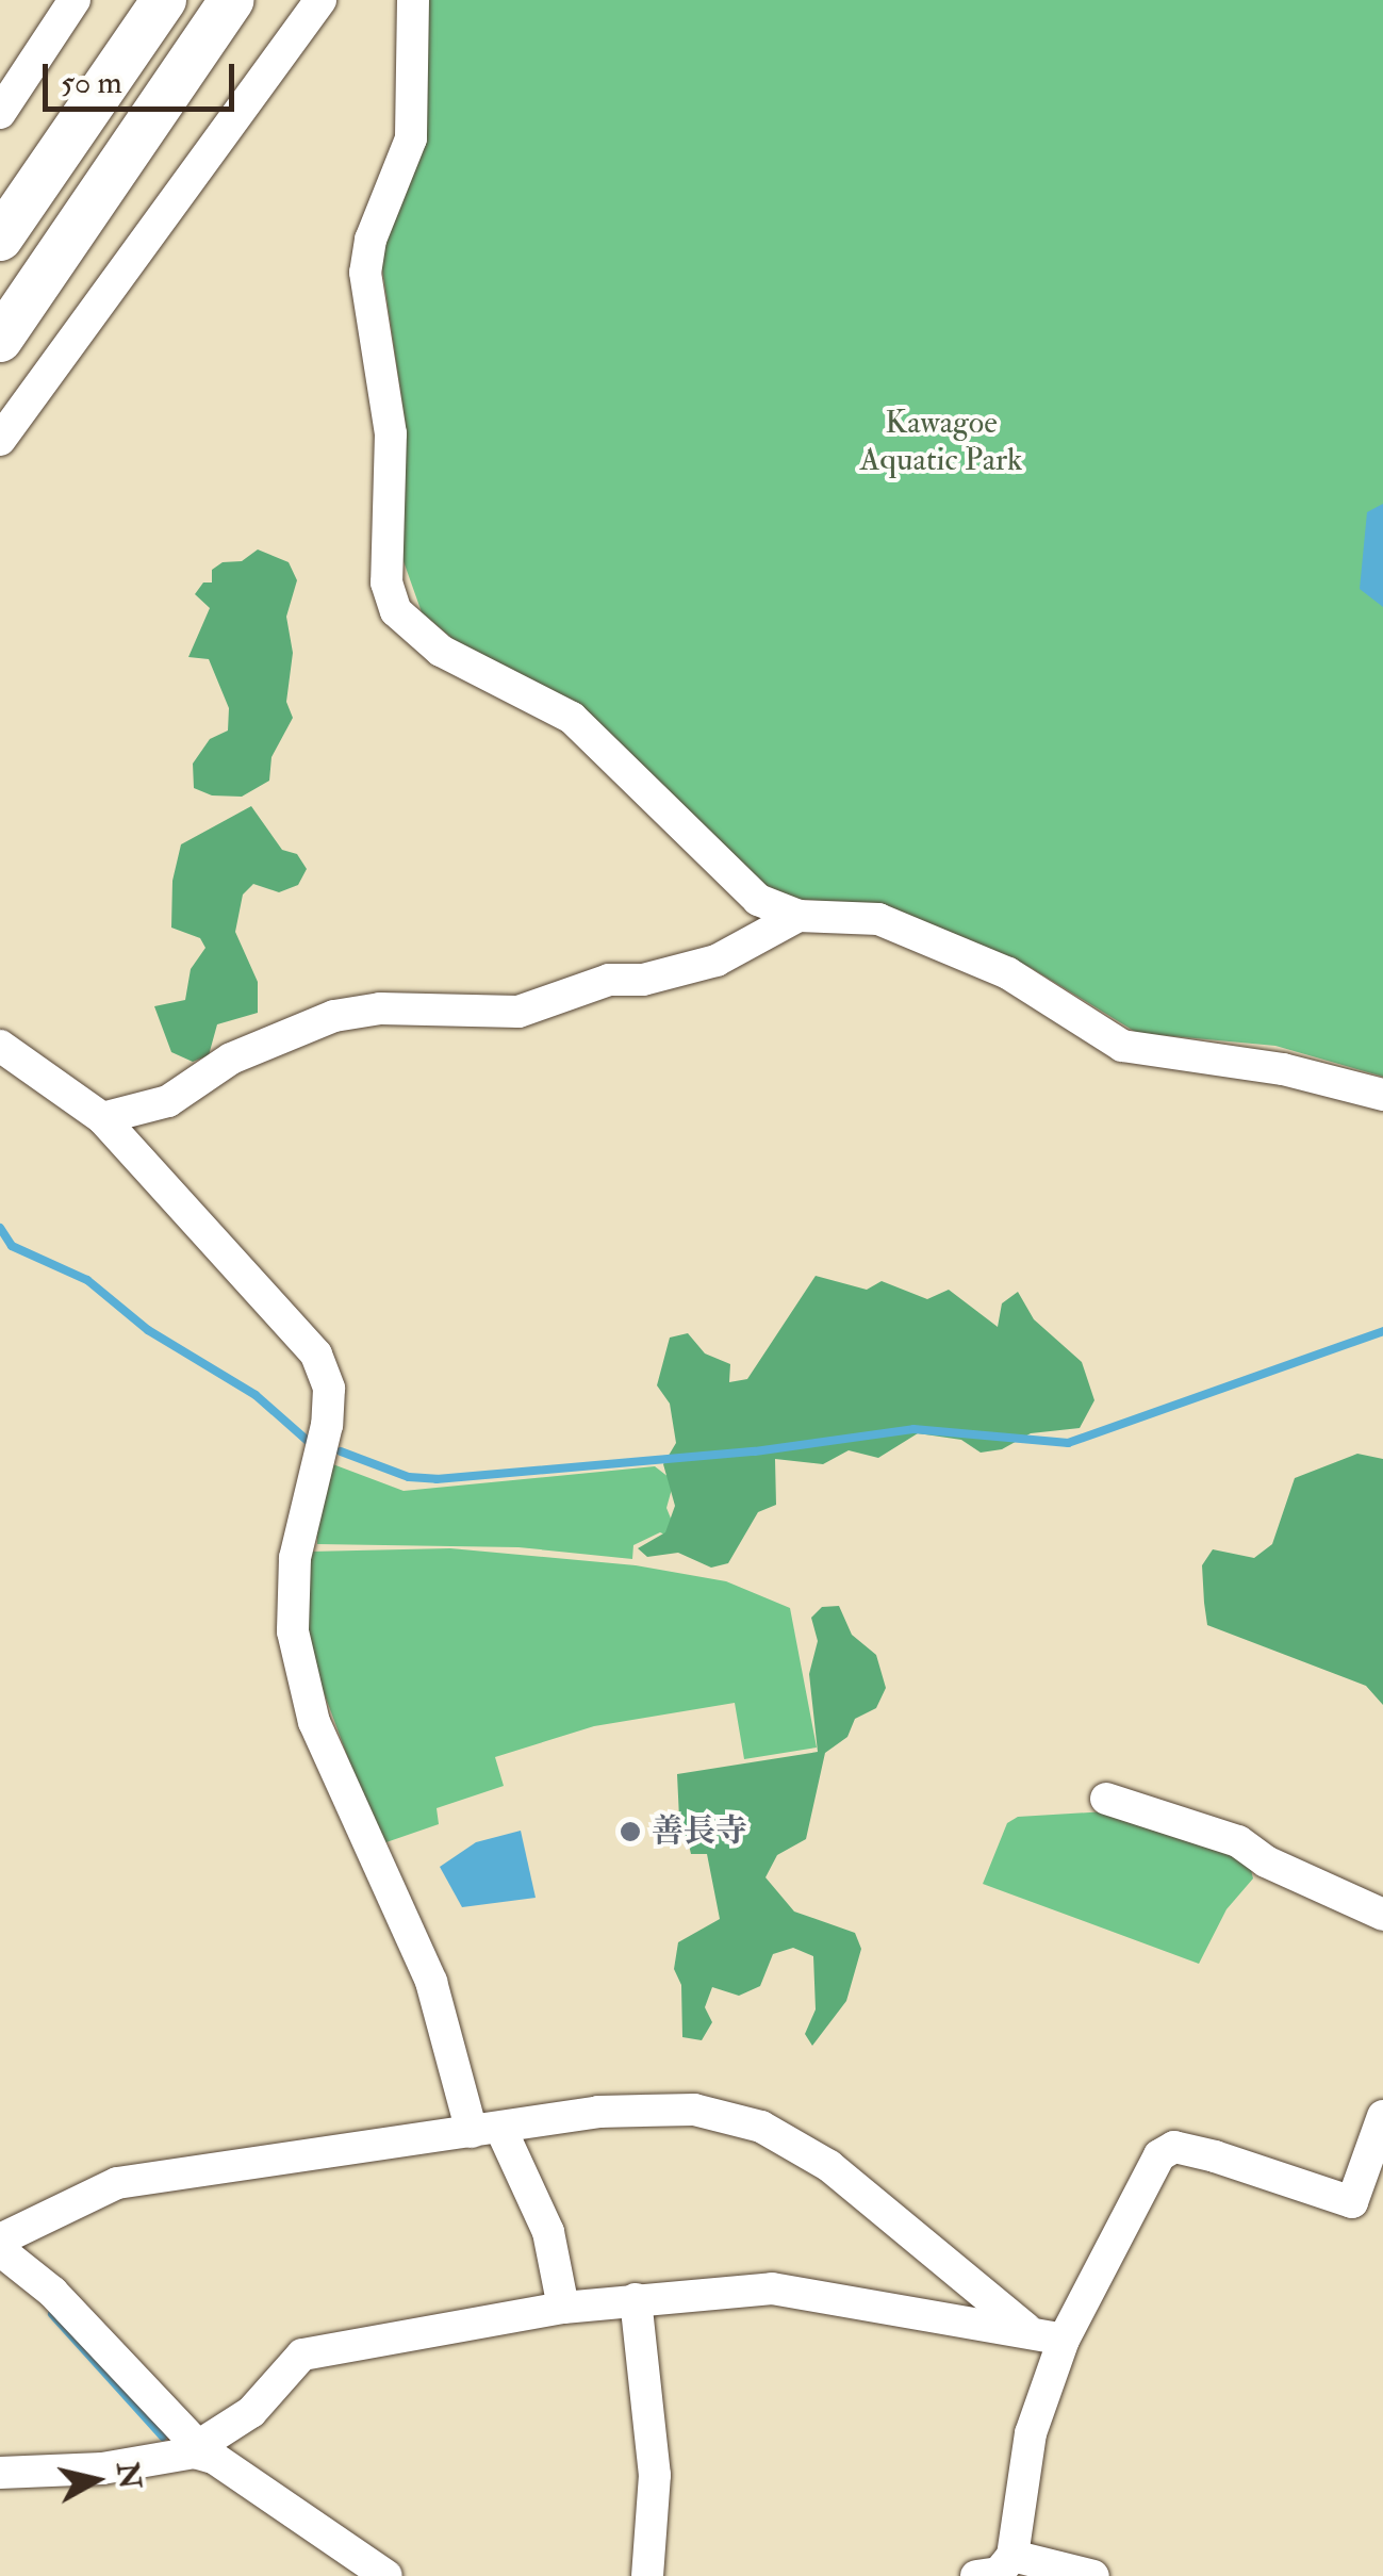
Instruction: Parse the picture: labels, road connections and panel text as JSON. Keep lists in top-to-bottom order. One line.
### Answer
{"parks":["Kawagoe Aquatic Park"],"places":["善長寺"],"scale_bar":"50 m","north":"right"}
